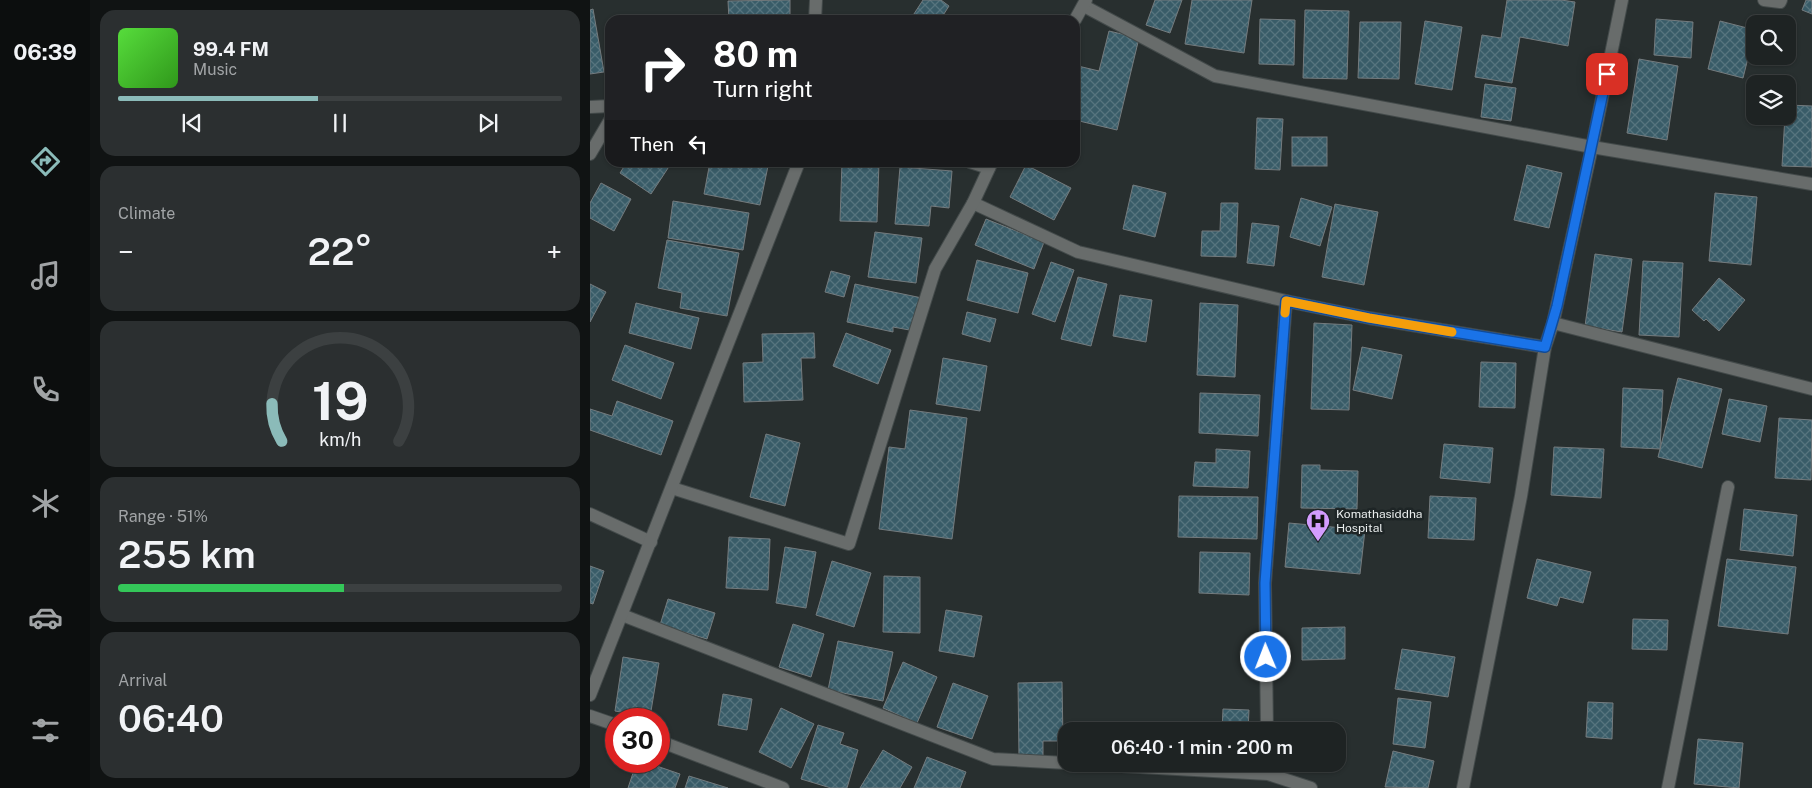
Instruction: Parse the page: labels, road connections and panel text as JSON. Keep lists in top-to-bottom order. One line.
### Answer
{"places":{"hospital":["Komathasiddha Hospital"]},"page":{"tabs":"06:39","turn":["80 m","Turn right"],"song":["99.4 FM","Music"],"then":"Then","tile":["Climate",["Range · 51%","255 km"],["Arrival","06:40"]],"heat":["−","22°","+"],"limit":"30","trip":"06:40 · 1 min · 200 m","gauge":["19","km/h"]}}
